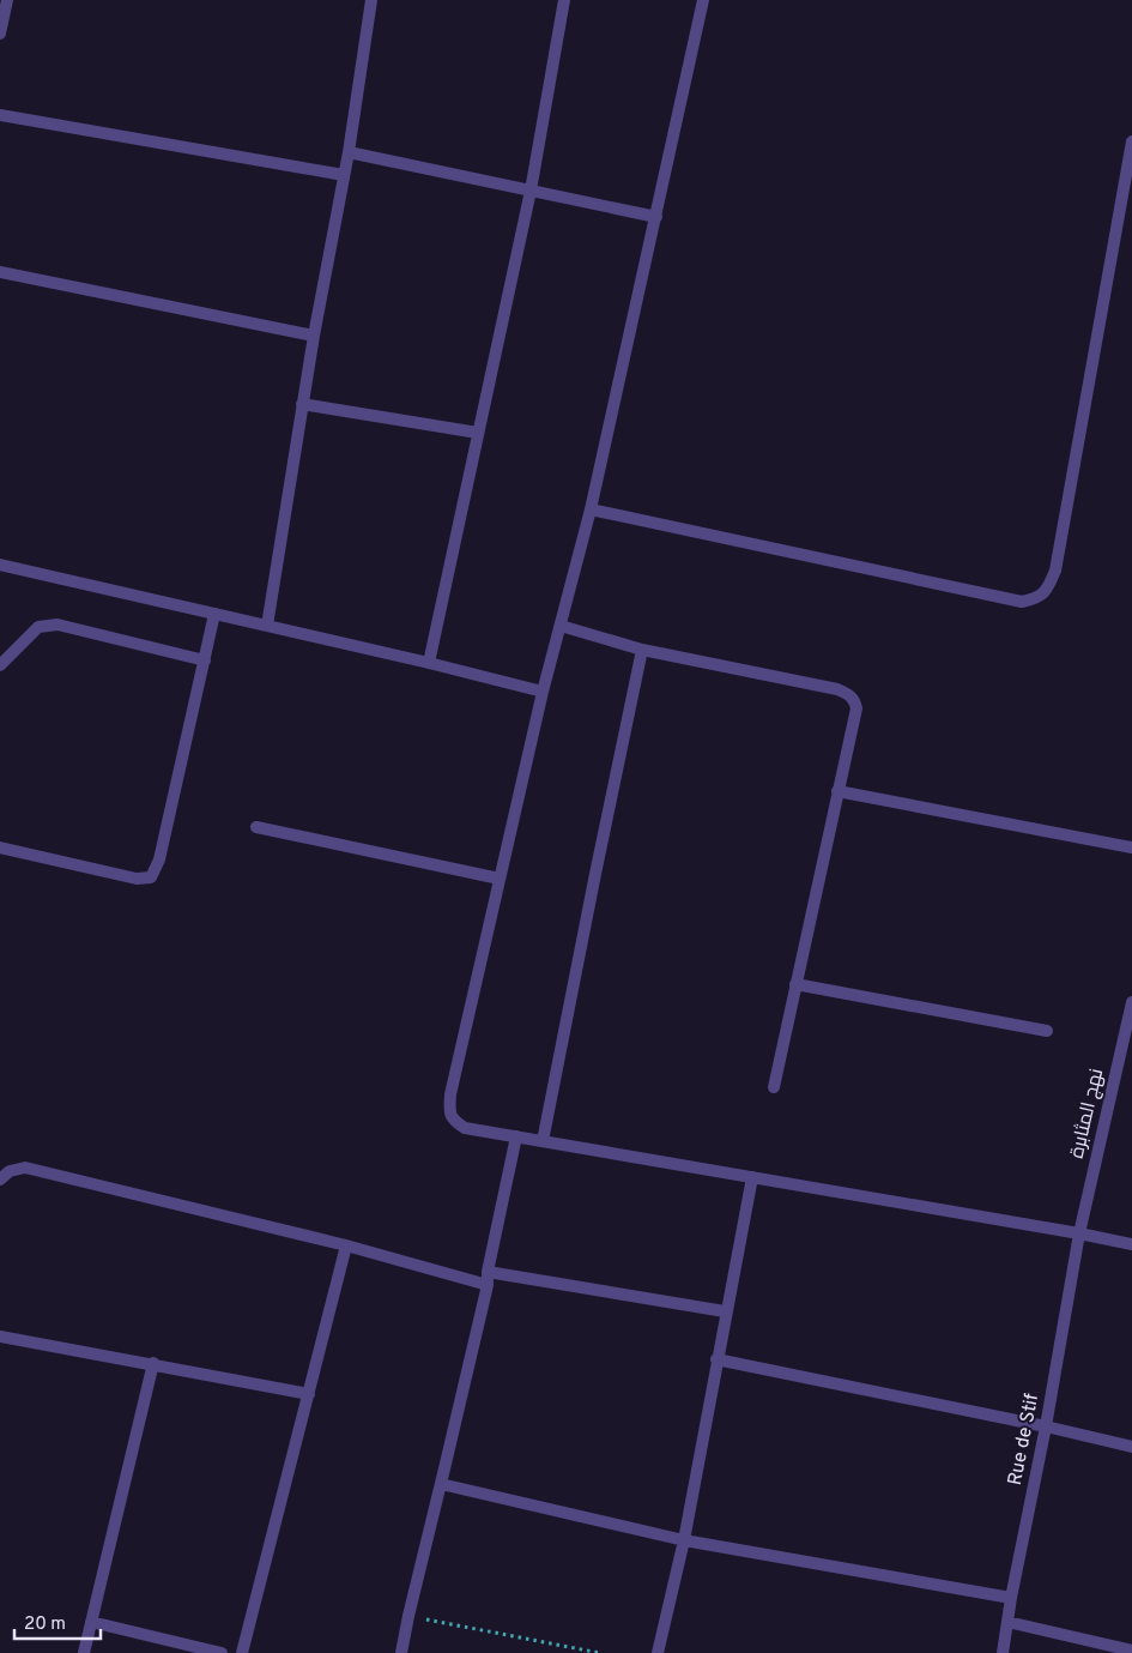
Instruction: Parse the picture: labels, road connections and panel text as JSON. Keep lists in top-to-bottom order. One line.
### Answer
{"streets":{"street":["نهج المثابرة","Rue de Stif"]},"crossings":[["نهج المثابرة","Rue de Stif"]],"scale_bar":"20 m"}
